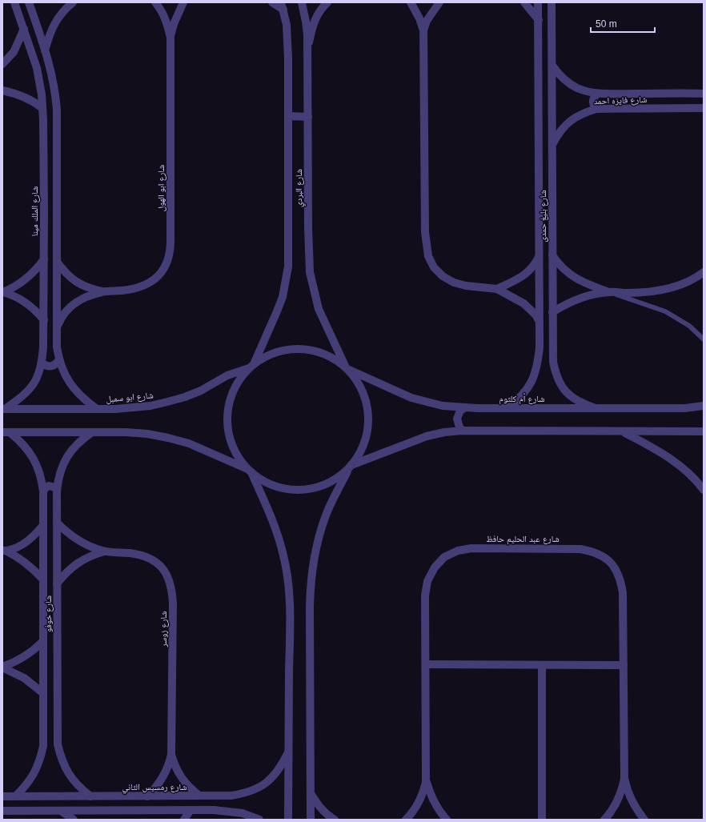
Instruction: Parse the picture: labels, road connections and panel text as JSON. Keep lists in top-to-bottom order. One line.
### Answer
{"streets":{"street":["شارع فايزه احمد","شارع ابو الهول","شارع البردي","شارع الملك مينا","شارع بليغ حمدى","شارع ابو سمبل","شارع أم كلثوم","شارع عبد الحليم حافظ","شارع خوفو","شارع زوسر","شارع رمسيس الثاني"]},"crossings":[["شارع فايزه احمد","شارع بليغ حمدى"],["شارع البردي","شارع ابو سمبل"],["شارع البردي","شارع أم كلثوم"],["شارع الملك مينا","شارع ابو سمبل"],["شارع بليغ حمدى","شارع أم كلثوم"],["شارع خوفو","شارع زوسر"],["شارع خوفو","شارع رمسيس الثاني"],["شارع زوسر","شارع رمسيس الثاني"]],"scale_bar":"50 m"}
